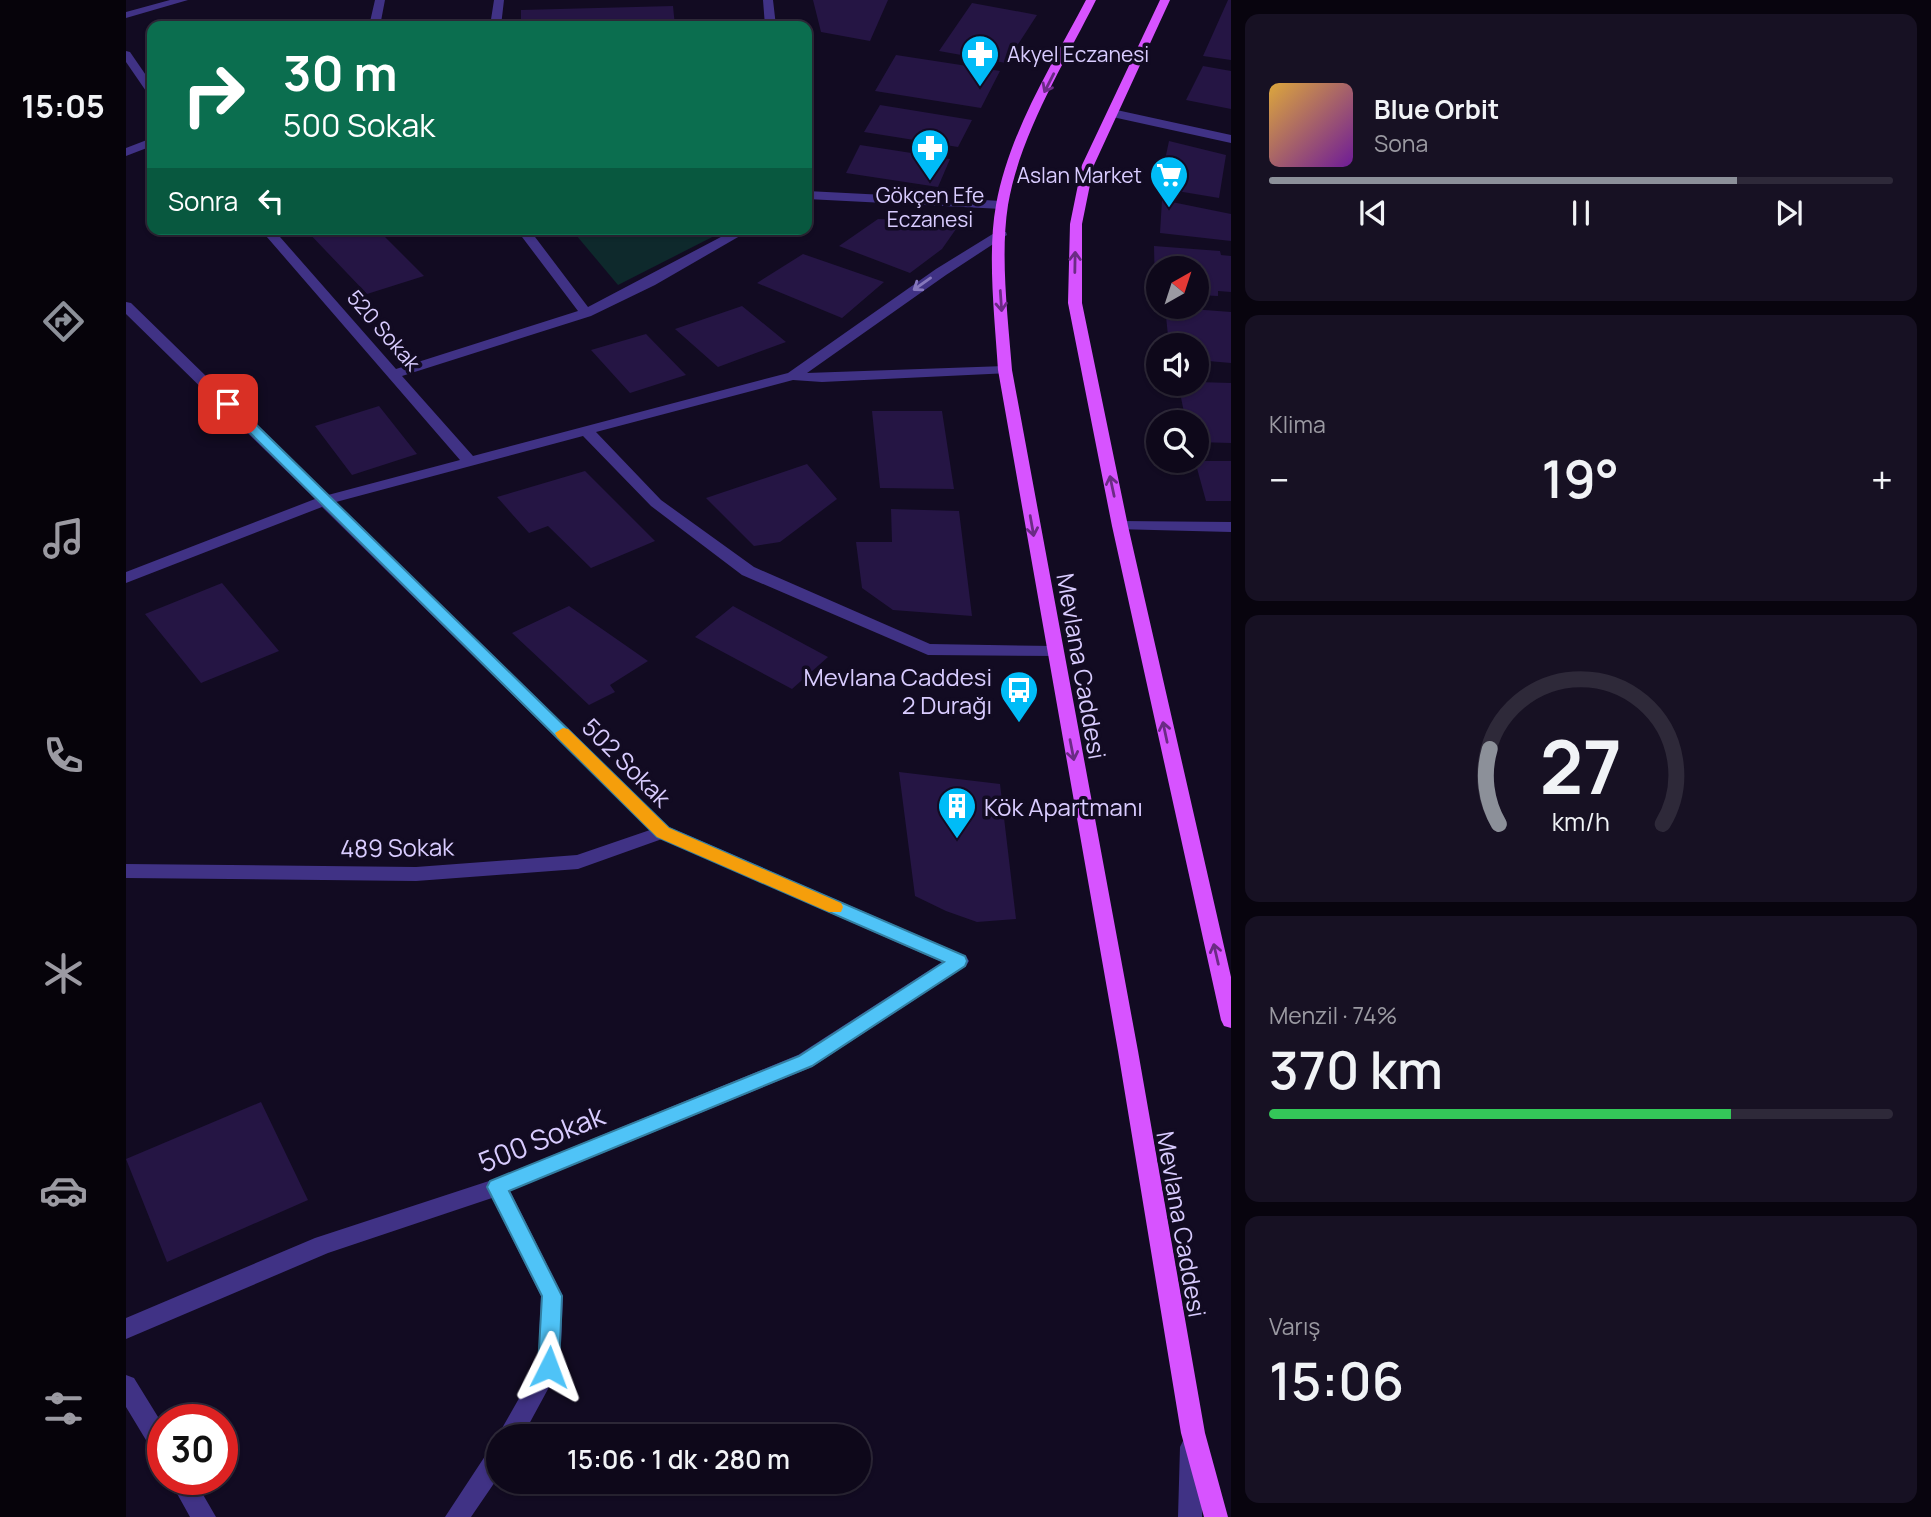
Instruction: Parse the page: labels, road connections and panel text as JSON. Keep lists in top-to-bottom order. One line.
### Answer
{"streets":{"main road":["Mevlana Caddesi"],"street":["520 Sokak","502 Sokak","489 Sokak","500 Sokak"]},"crossings":[["502 Sokak","489 Sokak"],["502 Sokak","500 Sokak"]],"places":{"pharmacy":["Akyel Eczanesi","Gökçen Efe Eczanesi"],"supermarket":["Aslan Market"],"bus stop":["Mevlana Caddesi 2 Durağı"],"building":["Kök Apartmanı"]},"north":"top right","page":{"tabs":"15:05","turn":["30 m","500 Sokak"],"song":["Blue Orbit","Sona"],"then":"Sonra","tile":["Klima",["Menzil · 74%","370 km"],["Varış","15:06"]],"heat":["−","19°","+"],"limit":"30","trip":"15:06 · 1 dk · 280 m","gauge":["27","km/h"]}}
